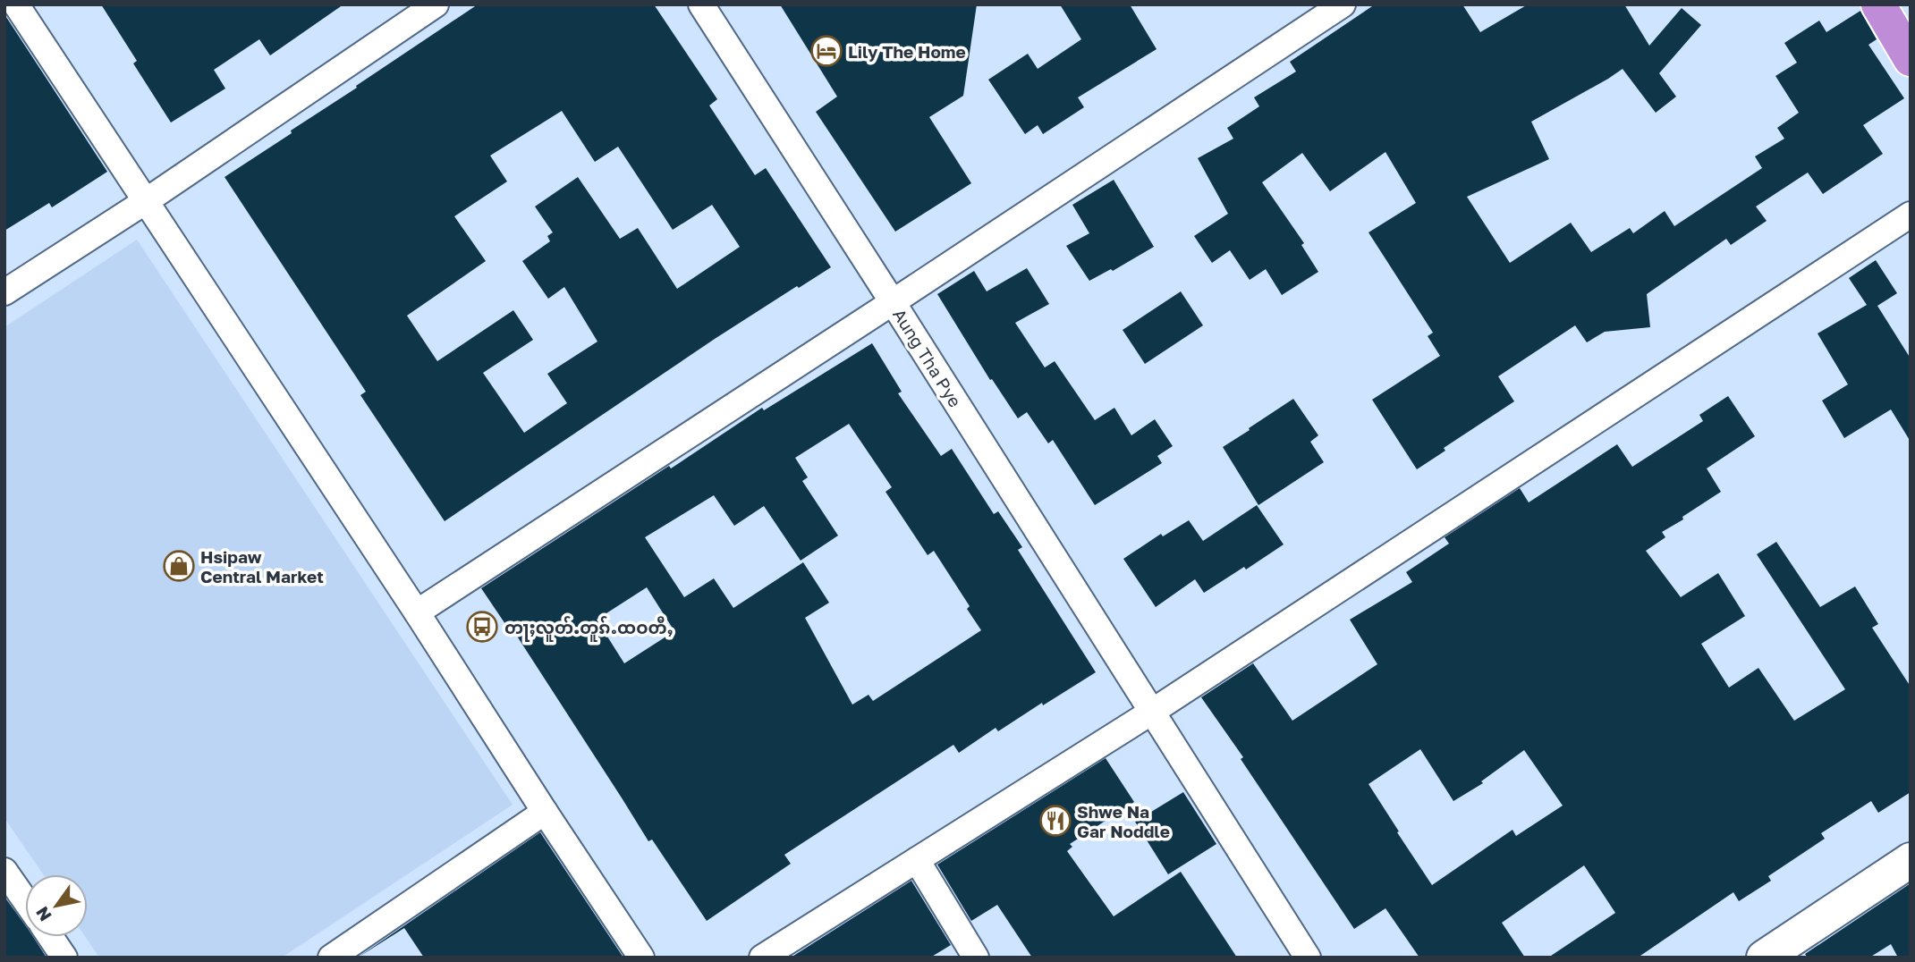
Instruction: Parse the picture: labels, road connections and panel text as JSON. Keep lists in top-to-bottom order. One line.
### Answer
{"streets":{"street":["Aung Tha Pye"]},"places":{"hotel":["Lily The Home"],"shop":["Hsipaw Central Market"],"bus stop":["တႃႈလူတ်ႉတူၵ်ႉထဝတီႇ"],"restaurant":["Shwe Na Gar Noddle"]},"north":"bottom left"}
